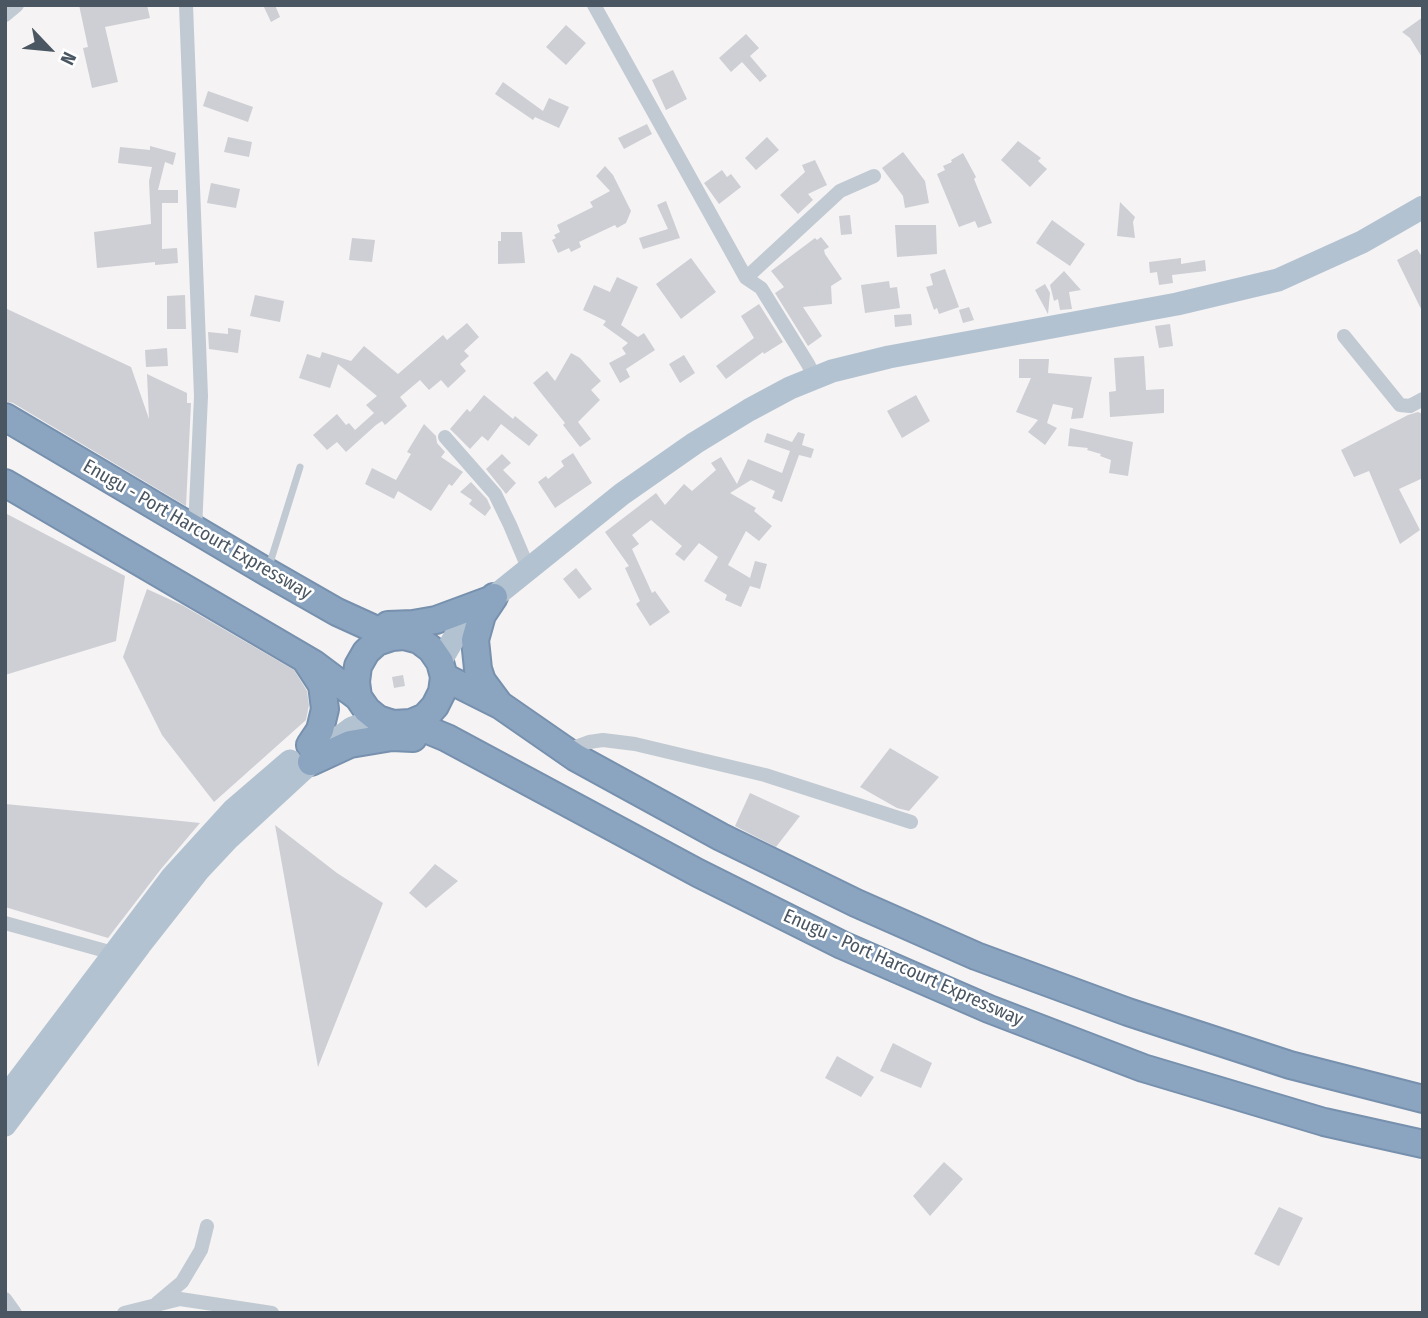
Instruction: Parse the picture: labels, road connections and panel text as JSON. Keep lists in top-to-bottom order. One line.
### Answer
{"streets":{"highway":["Enugu - Port Harcourt Expressway"]},"north":"bottom right"}
